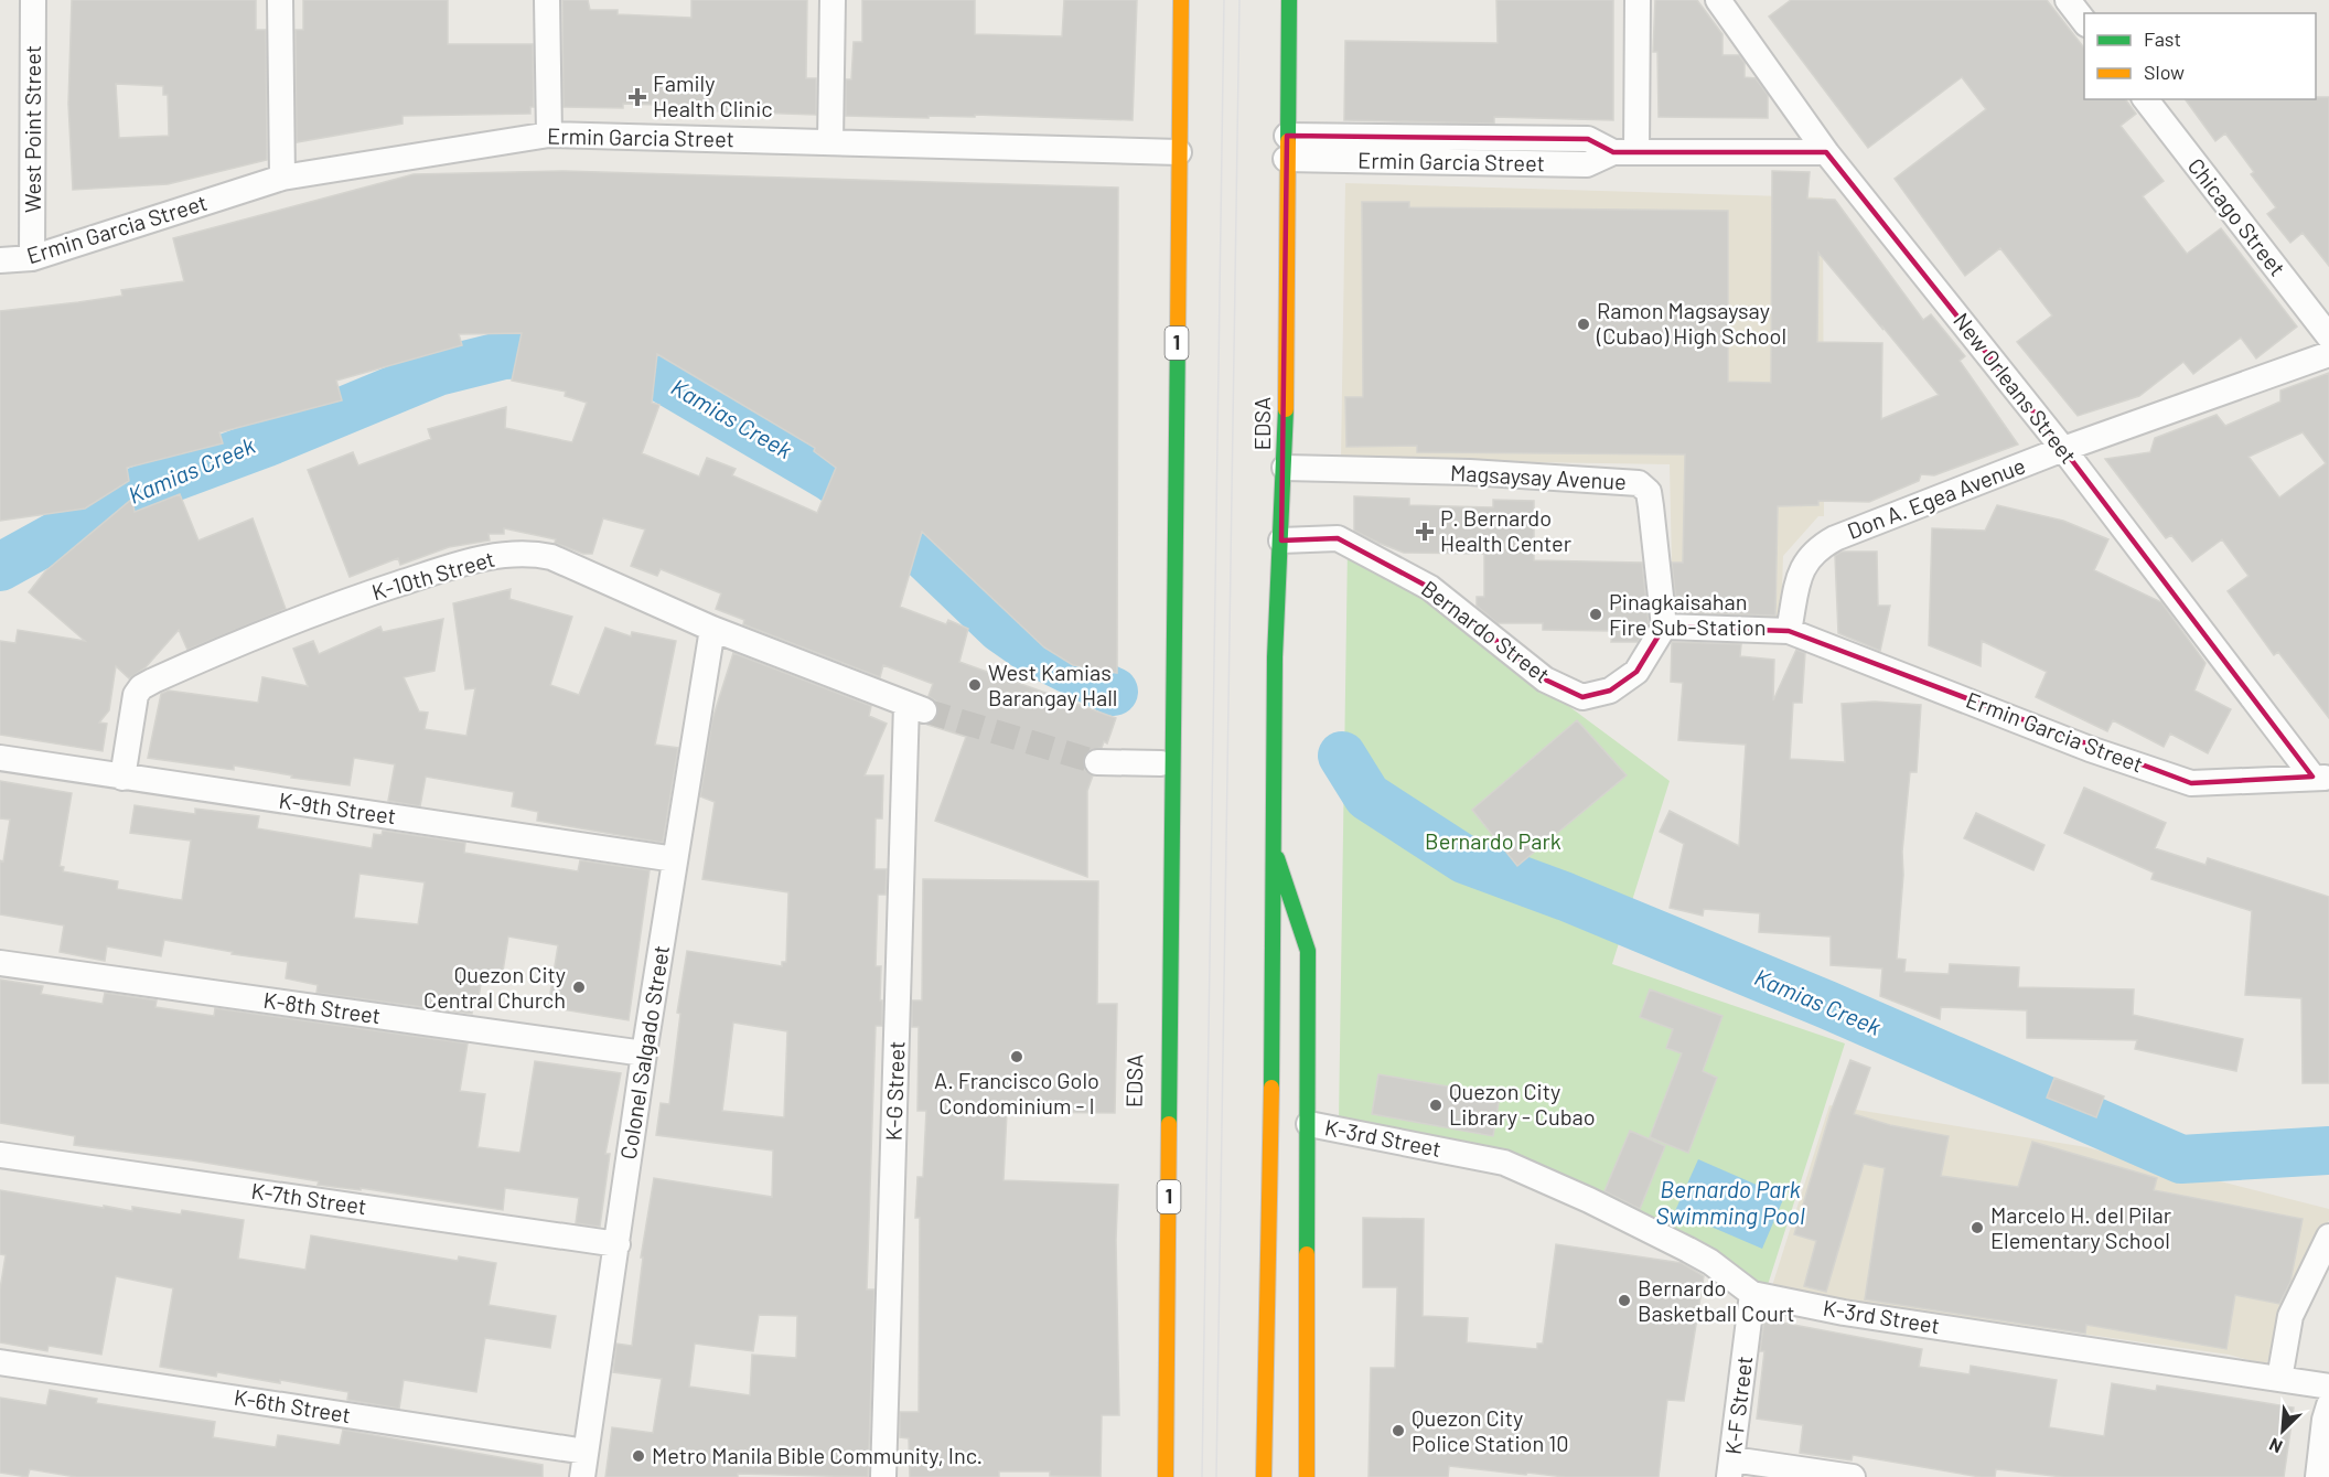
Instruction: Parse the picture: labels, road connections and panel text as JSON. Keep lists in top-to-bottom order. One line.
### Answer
{"streets":{"main road":["1","EDSA"],"street":["West Point Street","Ermin Garcia Street","Chicago Street","New Orleans Street","Magsaysay Avenue","Don A. Egea Avenue","K-10th Street","Bernardo Street","K-9th Street","K-8th Street","Colonel Salgado Street","K-G Street","K-3rd Street","K-7th Street","K-F Street","K-6th Street"]},"crossings":[["West Point Street","Ermin Garcia Street"],["Ermin Garcia Street","New Orleans Street"],["Ermin Garcia Street","EDSA"],["Ermin Garcia Street","Don A. Egea Avenue"],["New Orleans Street","Don A. Egea Avenue"],["EDSA","Magsaysay Avenue"],["EDSA","Bernardo Street"],["EDSA","K-3rd Street"],["Magsaysay Avenue","Bernardo Street"],["K-10th Street","K-9th Street"],["K-10th Street","Colonel Salgado Street"],["K-10th Street","K-G Street"],["K-9th Street","Colonel Salgado Street"],["K-8th Street","Colonel Salgado Street"],["Colonel Salgado Street","K-7th Street"],["Colonel Salgado Street","K-6th Street"],["K-3rd Street","K-F Street"]],"water":["Kamias Creek","Bernardo Park Swimming Pool"],"parks":["Bernardo Park"],"places":{"health":["Family Health Clinic","P. Bernardo Health Center"],"other":["Ramon Magsaysay (Cubao) High School","Pinagkaisahan Fire Sub-Station","West Kamias Barangay Hall","Quezon City Central Church","A. Francisco Golo Condominium - I","Quezon City Library - Cubao","Marcelo H. del Pilar Elementary School","Bernardo Basketball Court","Quezon City Police Station 10","Metro Manila Bible Community, Inc."]},"legend":["Fast","Slow"],"north":"bottom left"}
